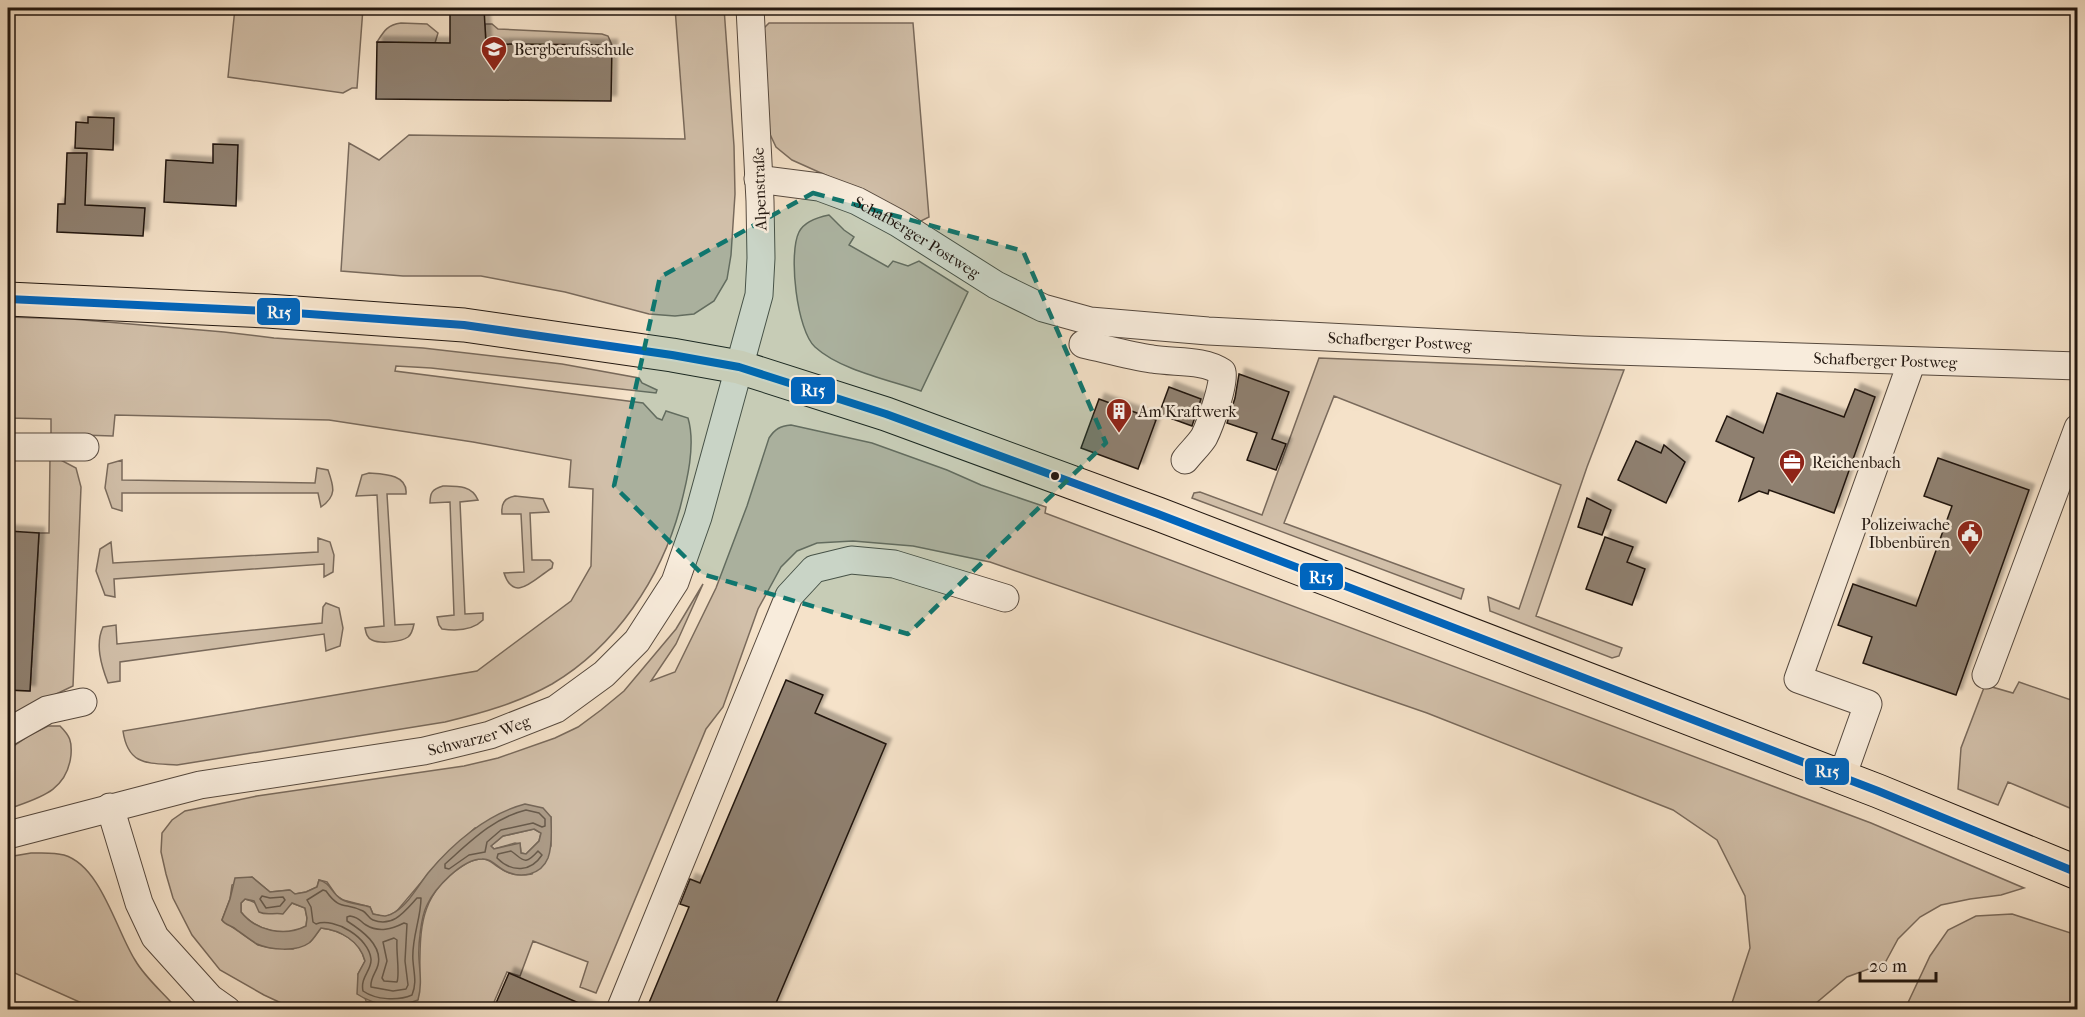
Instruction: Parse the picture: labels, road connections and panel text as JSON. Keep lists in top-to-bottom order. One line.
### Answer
{"streets":{"street":["Alpenstraße","Schafberger Postweg","Schwarzer Weg"]},"crossings":[["Alpenstraße","Schafberger Postweg"],["Alpenstraße","Schwarzer Weg"]],"places":{"school or university":["Bergberufsschule"],"building":["Am Kraftwerk"],"office":["Reichenbach"],"public building":["Polizeiwache Ibbenbüren"]},"lines":["transit line R15"],"scale_bar":"20 m"}
